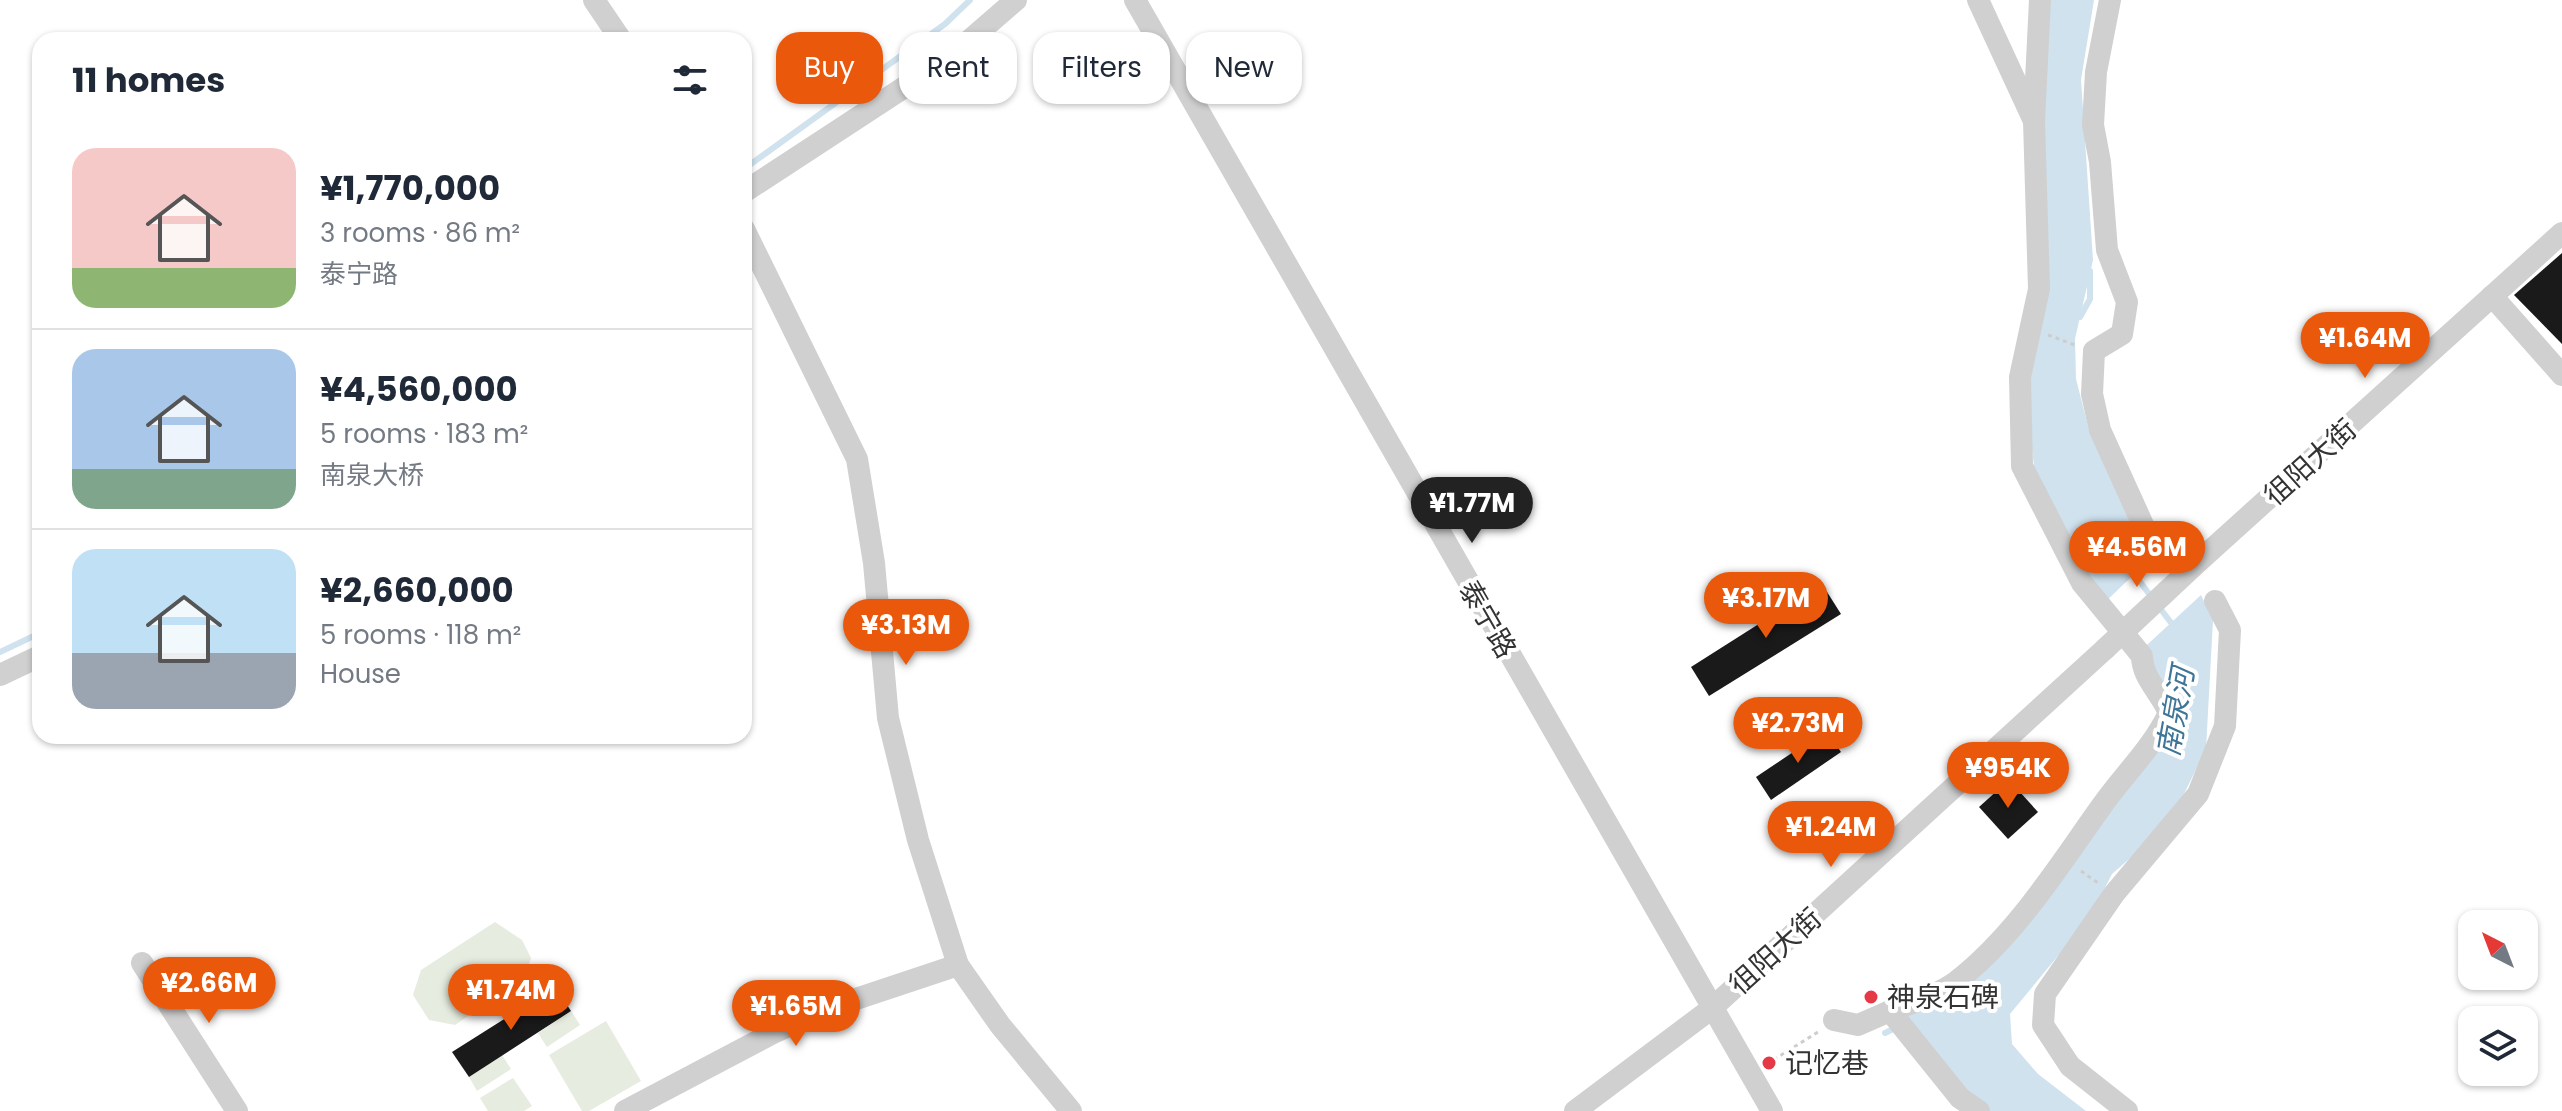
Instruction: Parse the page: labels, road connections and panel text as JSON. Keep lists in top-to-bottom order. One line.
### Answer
{"streets":{"street":["徂阳大街","泰宁路"]},"crossings":[["徂阳大街","泰宁路"]],"water":["南泉河"],"places":["神泉石碑","记忆巷"],"north":"top left","page":{"chip":["Buy","Rent","Filters","New"],"heading":"11 homes","list":[{"name":"¥1,770,000","note":"3 rooms · 86 m² · 泰宁路"},{"name":"¥4,560,000","note":"5 rooms · 183 m² · 南泉大桥"},{"name":"¥2,660,000","note":"5 rooms · 118 m² · House"}],"price":["¥1.64M","¥1.77M","¥4.56M","¥3.17M","¥3.13M","¥2.73M","¥954K","¥1.24M","¥2.66M","¥1.74M","¥1.65M"]}}
